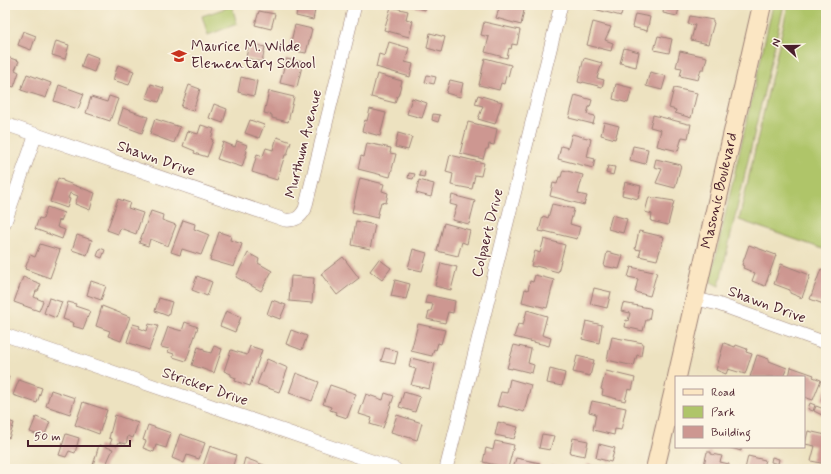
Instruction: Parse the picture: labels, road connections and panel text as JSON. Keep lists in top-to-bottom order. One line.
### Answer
{"streets":{"street":["Murthum Avenue","Shawn Drive","Masonic Boulevard","Colpaert Drive","Stricker Drive"]},"crossings":[["Murthum Avenue","Shawn Drive"],["Shawn Drive","Masonic Boulevard"]],"places":{"school or university":["Maurice M. Wilde Elementary School"]},"legend":["Road","Park","Building"],"scale_bar":"50 m","north":"left"}
